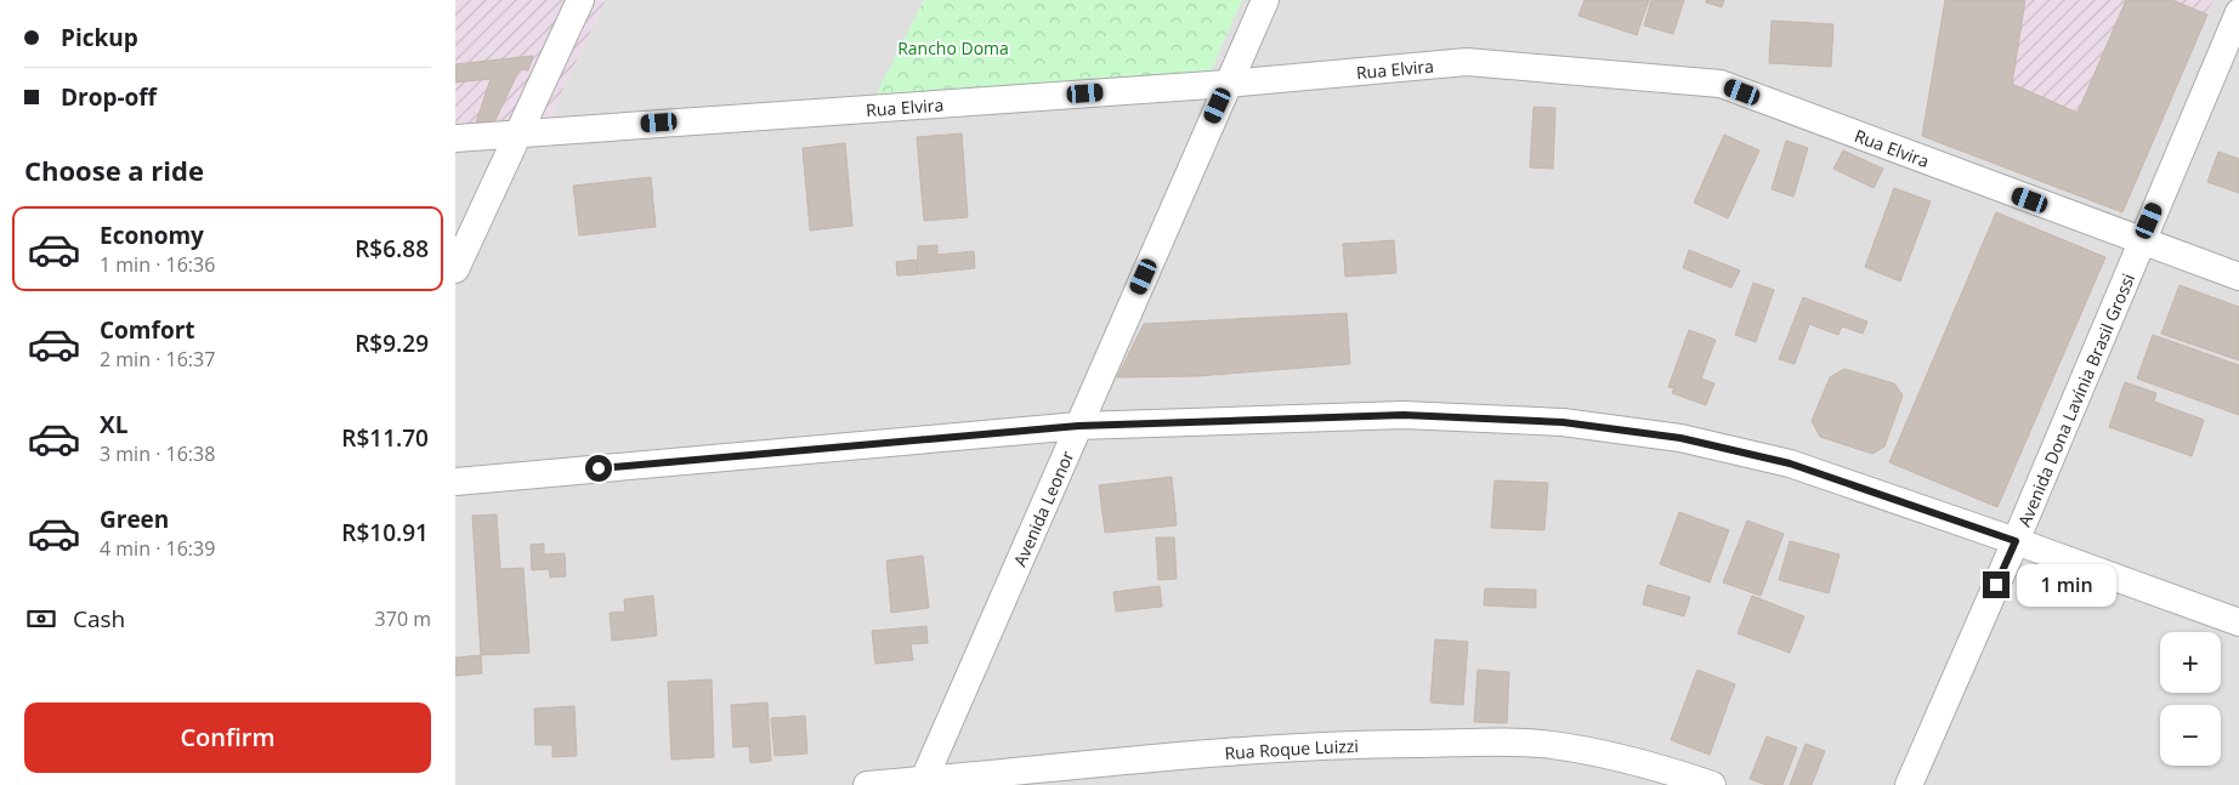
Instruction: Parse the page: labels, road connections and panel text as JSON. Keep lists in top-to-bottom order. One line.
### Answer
{"streets":{"street":["Rua Elvira","Avenida Dona Lavínia Brasil Grossi","Avenida Leonor","Rua Roque Luizzi"]},"crossings":[["Rua Elvira","Avenida Dona Lavínia Brasil Grossi"],["Rua Elvira","Avenida Leonor"],["Avenida Leonor","Rua Roque Luizzi"]],"parks":["Rancho Doma"],"page":{"banner":["Pickup","Drop-off"],"heading":"Choose a ride","list":[{"name":"Economy","note":"1 min · 16:36","value":"R$6.88"},{"name":"Comfort","note":"2 min · 16:37","value":"R$9.29"},{"name":"XL","note":"3 min · 16:38","value":"R$11.70"},{"name":"Green","note":"4 min · 16:39","value":"R$10.91"}],"bubble":"1 min","pay":["Cash","370 m"],"map_buttons":["+","−"],"buttons":"Confirm"}}
